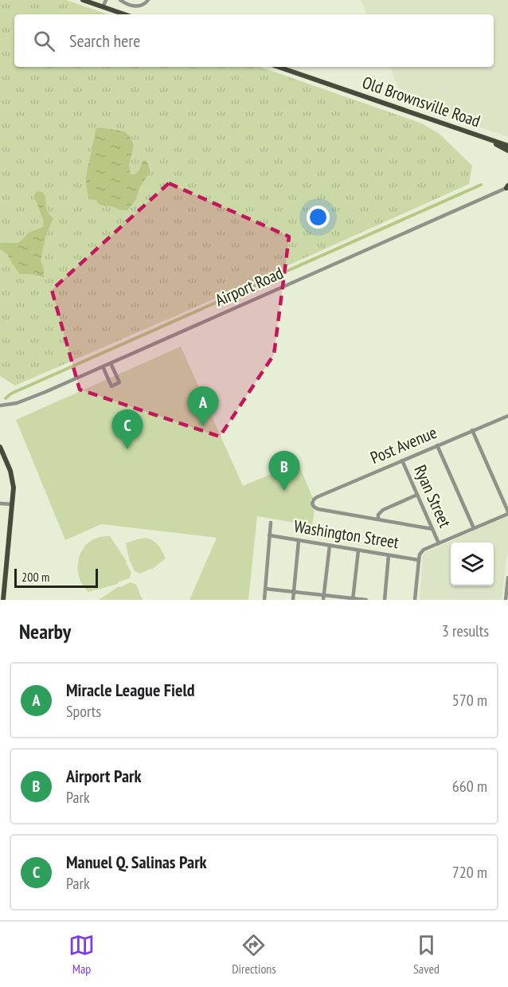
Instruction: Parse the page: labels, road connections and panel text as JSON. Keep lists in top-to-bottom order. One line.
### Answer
{"streets":{"main road":["Old Brownsville Road"],"street":["Airport Road","Post Avenue","Ryan Street","Washington Street"]},"crossings":[["Post Avenue","Ryan Street"]],"scale_bar":"200 m","page":{"search":"Search here","pins":["A","C","B"],"scale":"200 m","heading":["Nearby","3 results"],"list":[{"mark":"A","name":"Miracle League Field","note":"Sports","value":"570 m"},{"mark":"B","name":"Airport Park","note":"Park","value":"660 m"},{"mark":"C","name":"Manuel Q. Salinas Park","note":"Park","value":"720 m"}],"nav":["Map","Directions","Saved"]}}
